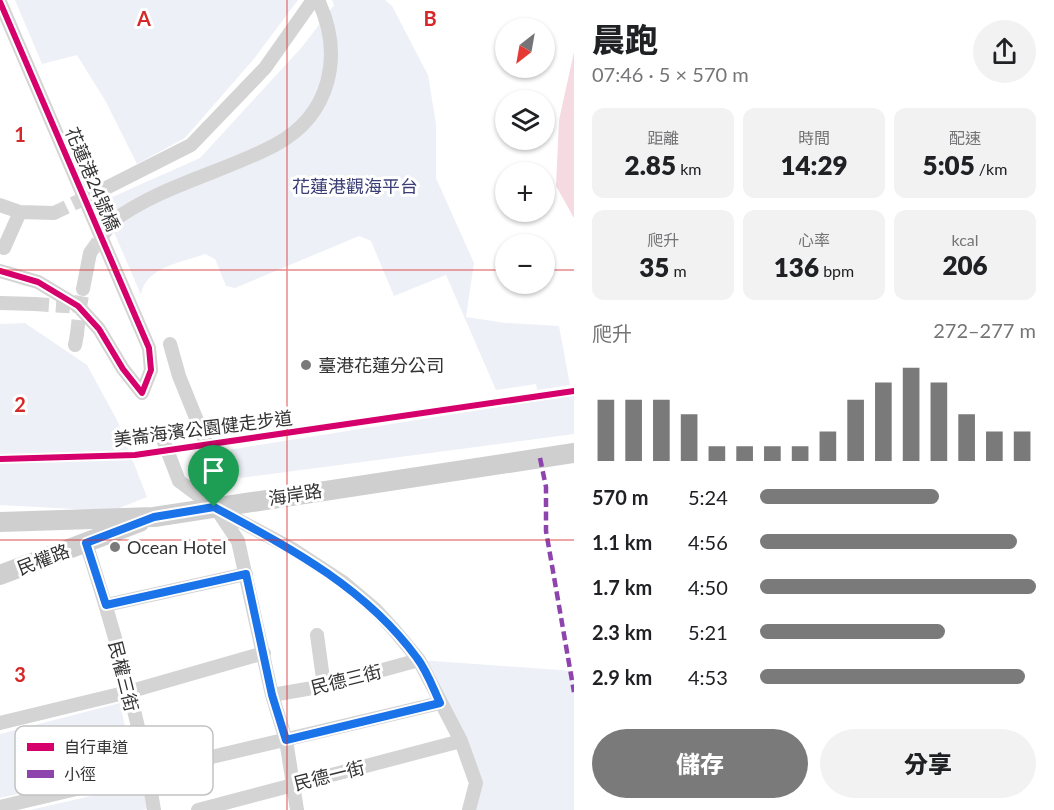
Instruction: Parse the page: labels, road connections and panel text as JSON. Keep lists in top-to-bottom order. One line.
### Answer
{"streets":{"main road":["海岸路","民權路"],"street":["花蓮港24號橋","民權三街","民德三街","民德一街"],"cycle path":["美崙海濱公園健走步道"]},"crossings":[["海岸路","民權路"],["民權路","民權三街"]],"parks":["花蓮港觀海平台"],"places":["臺港花蓮分公司","Ocean Hotel"],"legend":["自行車道","小徑"],"north":"bottom left","page":{"heading":["晨跑","07:46 · 5 × 570 m"],"map_buttons":["+","−"],"stats":[["距離","2.85 km"],["時間","14:29"],["配速","5:05 /km"],["爬升","35 m"],["心率","136 bpm"],["kcal","206"]],"chart":["爬升","272–277 m"],"list":[{"name":"570 m","note":"5:24"},{"name":"1.1 km","note":"4:56"},{"name":"1.7 km","note":"4:50"},{"name":"2.3 km","note":"5:21"},{"name":"2.9 km","note":"4:53"}],"buttons":["儲存","分享"]},"grid":{"columns":["A","B"],"rows":["1","2","3"]}}
